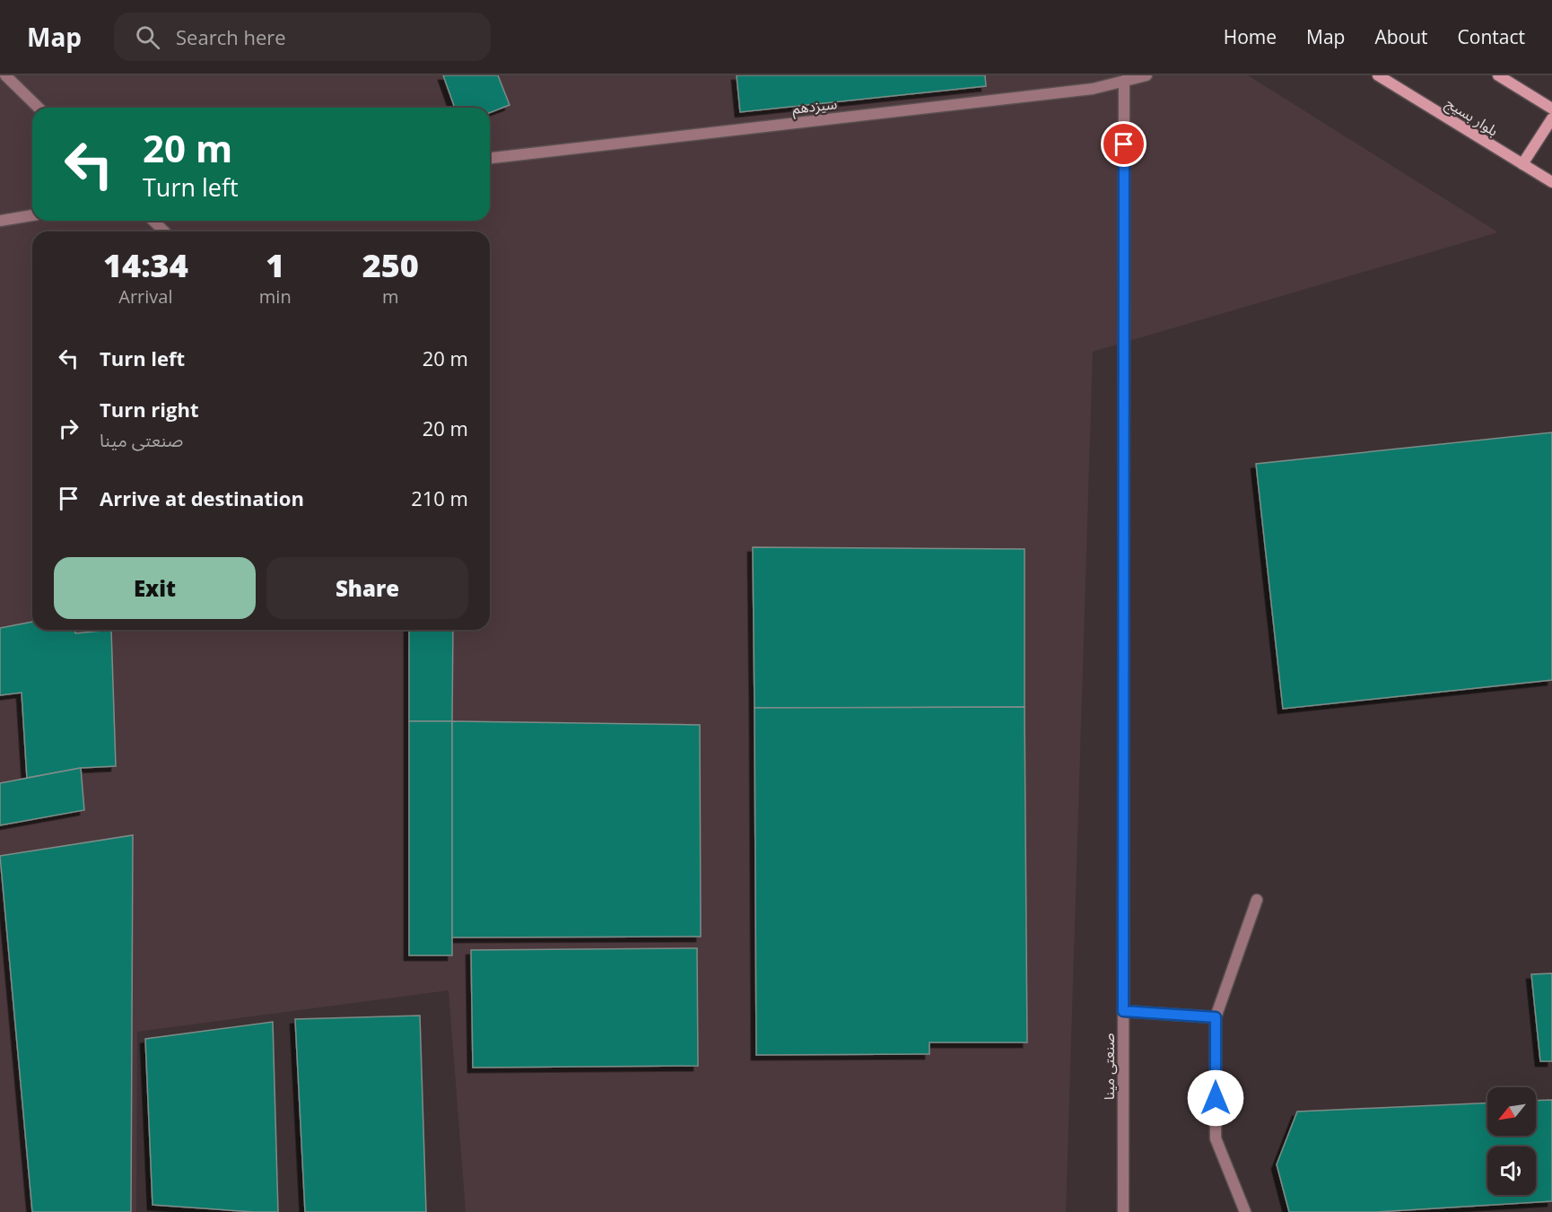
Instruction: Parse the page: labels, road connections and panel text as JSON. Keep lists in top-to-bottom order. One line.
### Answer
{"streets":{"main road":["بلوار بسیج"],"street":["سیزدهم","صنعتی مینا"]},"crossings":[["سیزدهم","صنعتی مینا"]],"north":"bottom left","page":{"header":"Map","search":"Search here","nav":["Home","Map","About","Contact"],"turn":["20 m","Turn left"],"eta":["14:34","Arrival","1","min","250","m"],"list":[{"name":"Turn left","value":"20 m"},{"name":"Turn right","note":"صنعتی مینا","value":"20 m"},{"name":"Arrive at destination","value":"210 m"}],"buttons":["Exit","Share"]}}
